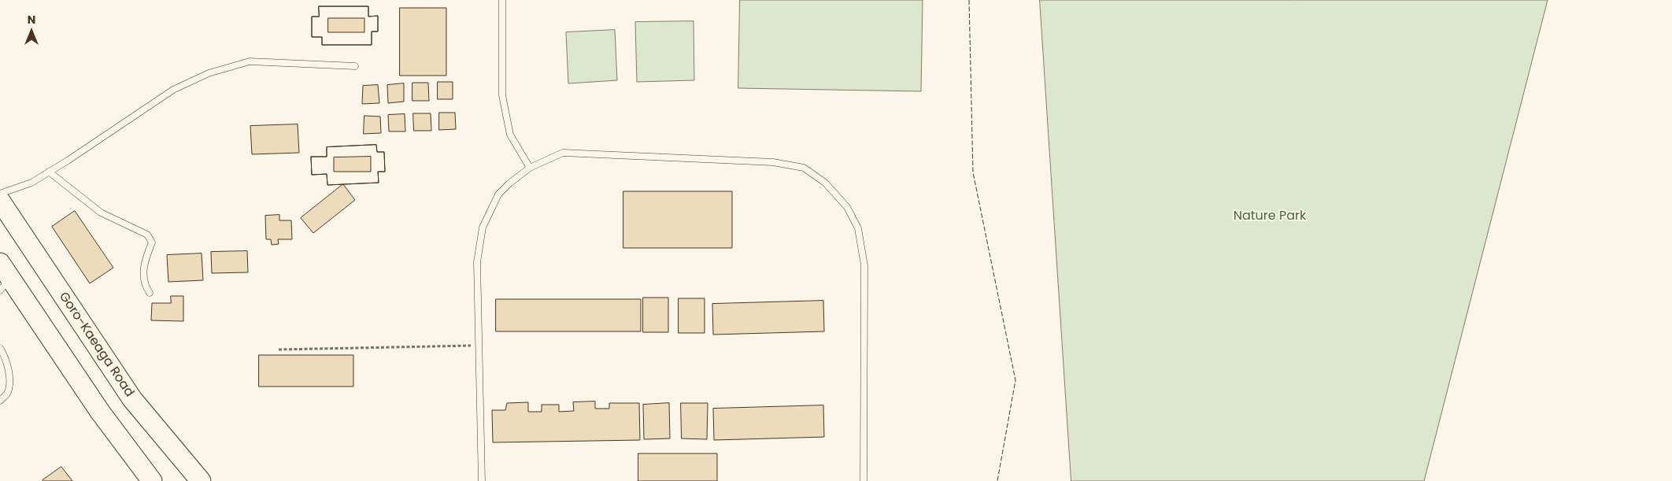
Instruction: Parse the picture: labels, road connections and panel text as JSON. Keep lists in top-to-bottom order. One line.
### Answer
{"streets":{"main road":["Goro-Kaeaga Road"]},"parks":["Nature Park"],"north":"top"}
